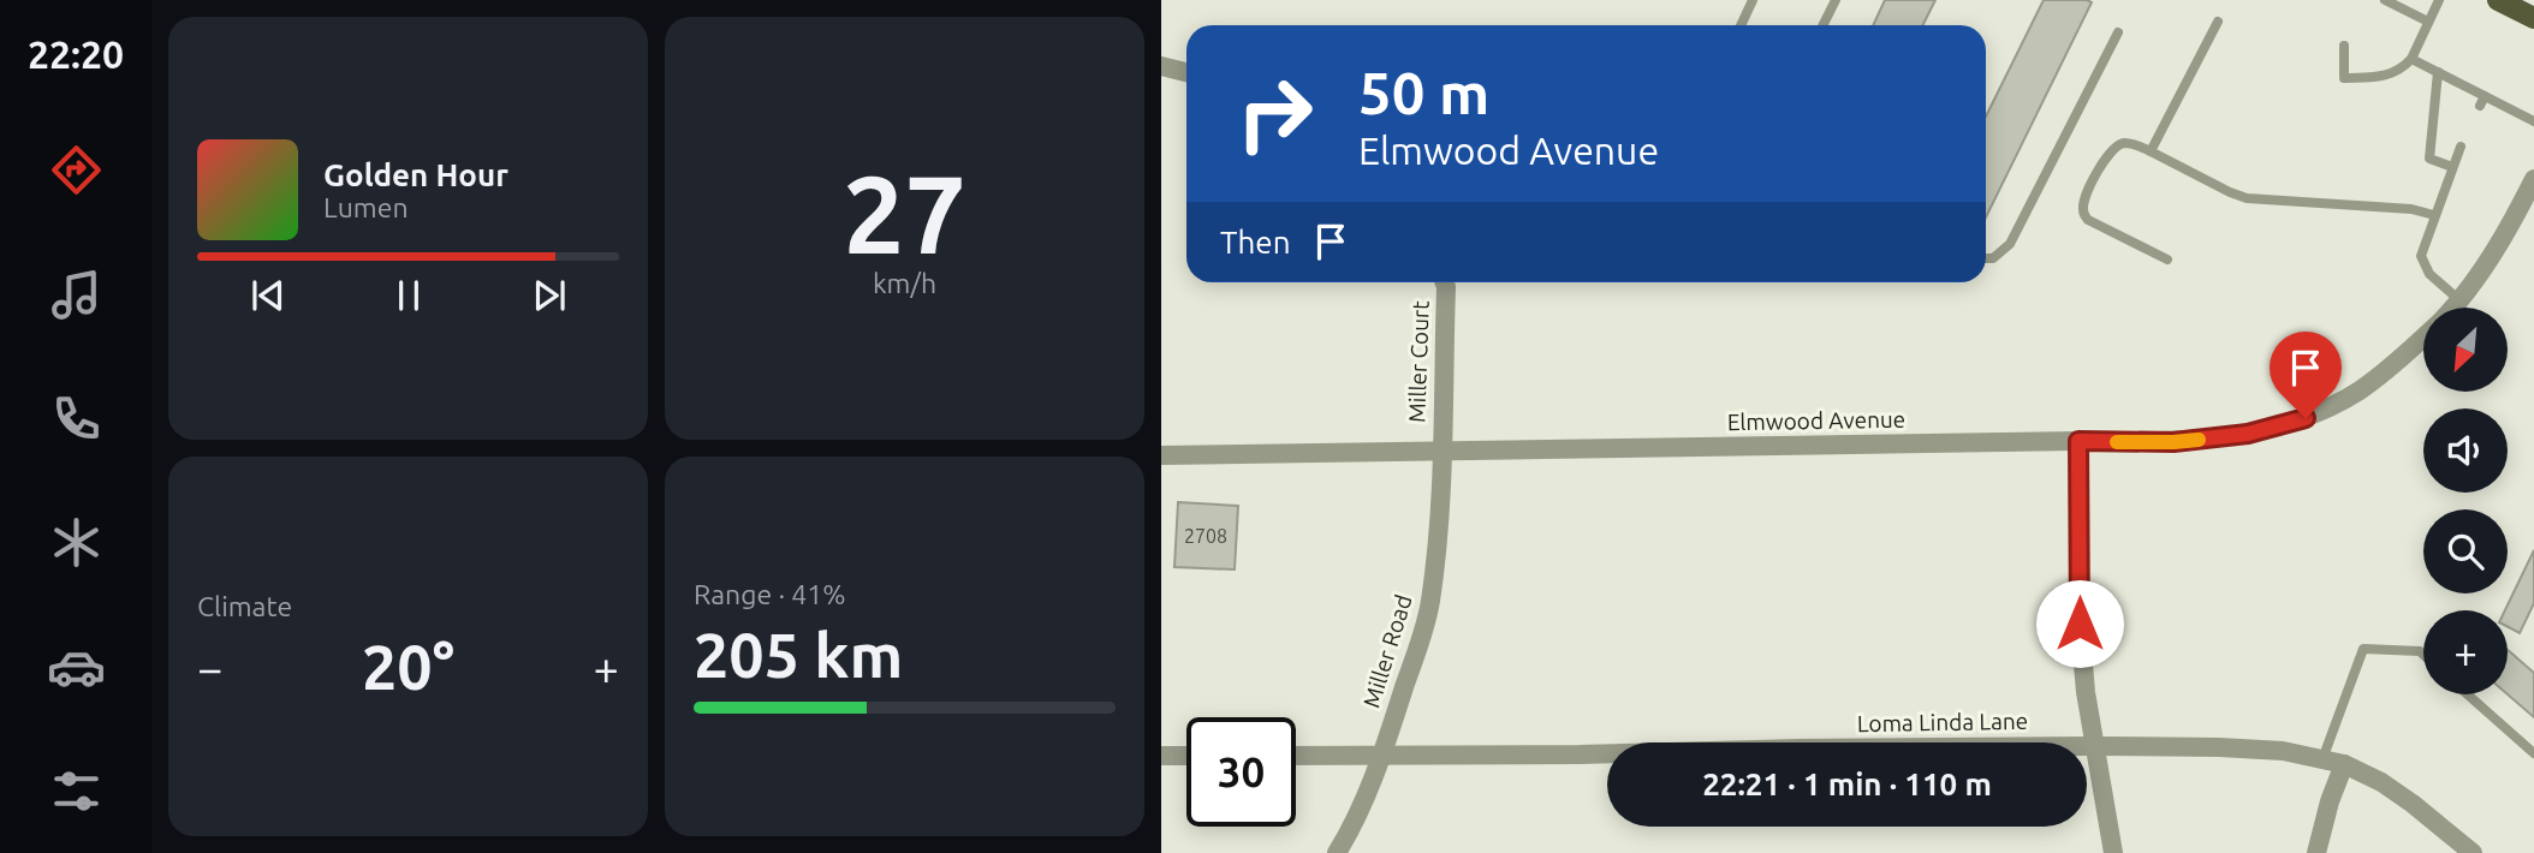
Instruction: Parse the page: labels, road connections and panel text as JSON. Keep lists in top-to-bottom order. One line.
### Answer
{"streets":{"street":["Miller Court","Elmwood Avenue","Miller Road","Loma Linda Lane"]},"crossings":[["Miller Court","Elmwood Avenue"],["Miller Court","Miller Road"],["Elmwood Avenue","Miller Road"],["Miller Road","Loma Linda Lane"]],"house_numbers":["2708"],"north":"bottom left","page":{"tabs":"22:20","tile":[["27","km/h"],"Climate",["Range · 41%","205 km"]],"turn":["50 m","Elmwood Avenue"],"song":["Golden Hour","Lumen"],"then":"Then","map_buttons":"+","heat":["−","20°","+"],"limit":"30","trip":"22:21 · 1 min · 110 m"}}
